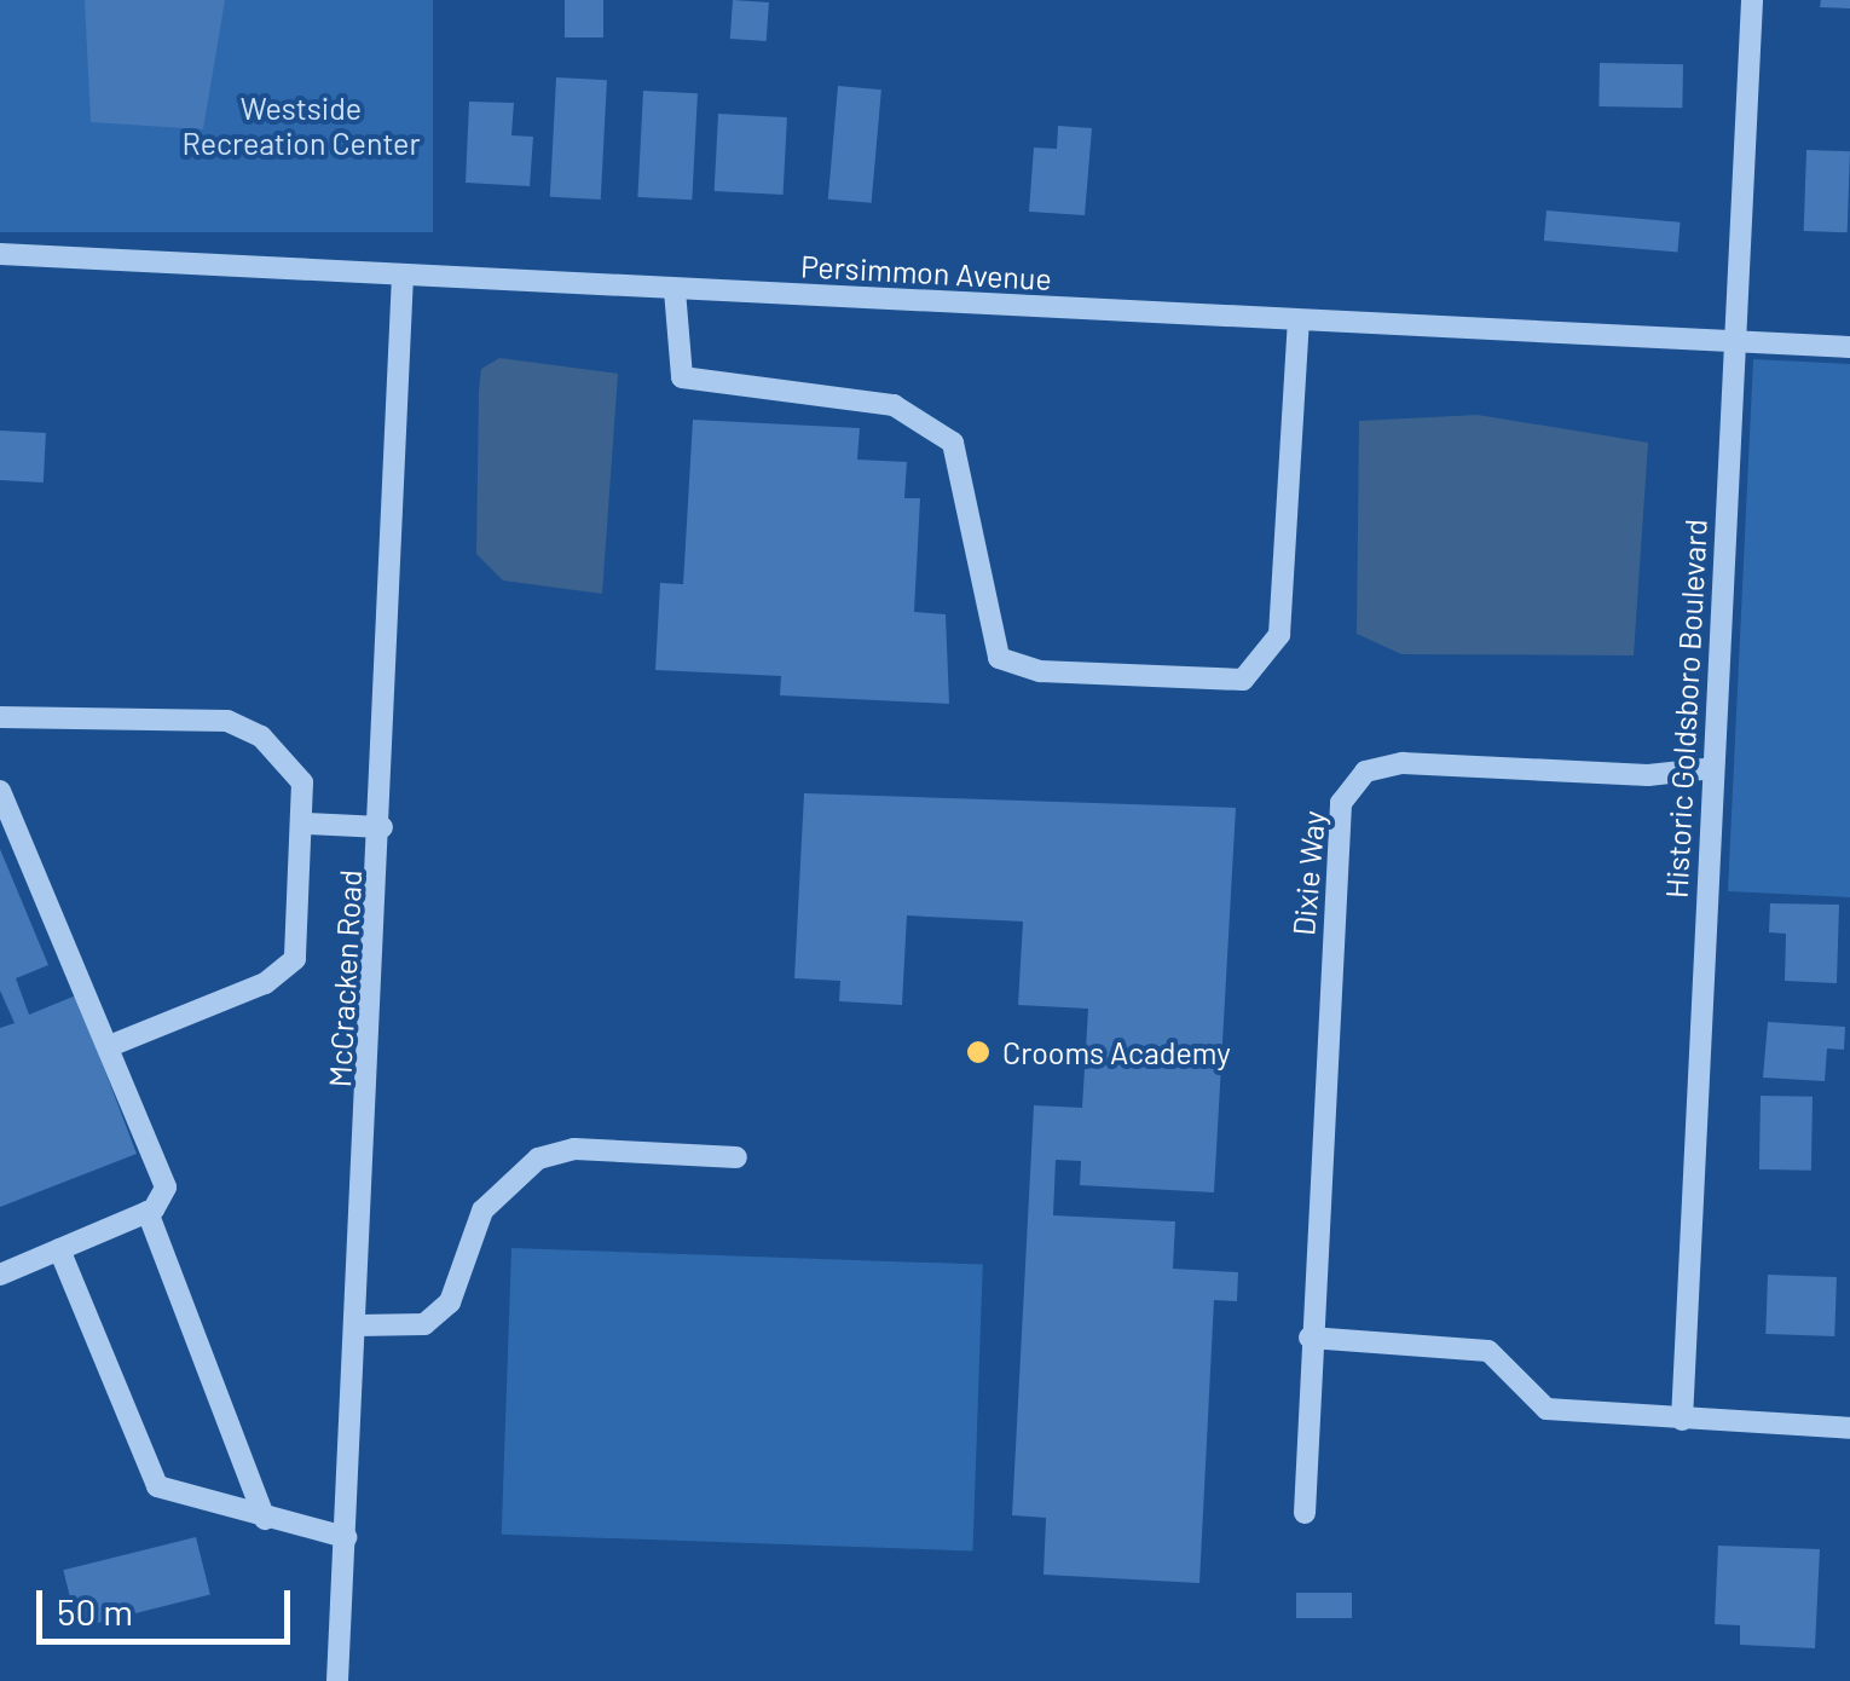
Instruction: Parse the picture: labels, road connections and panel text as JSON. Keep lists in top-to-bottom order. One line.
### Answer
{"streets":{"street":["Persimmon Avenue","Historic Goldsboro Boulevard","Dixie Way","McCracken Road"]},"crossings":[["Persimmon Avenue","Historic Goldsboro Boulevard"],["Persimmon Avenue","McCracken Road"],["Historic Goldsboro Boulevard","Dixie Way"]],"parks":["Westside Recreation Center"],"places":["Crooms Academy"],"scale_bar":"50 m"}
